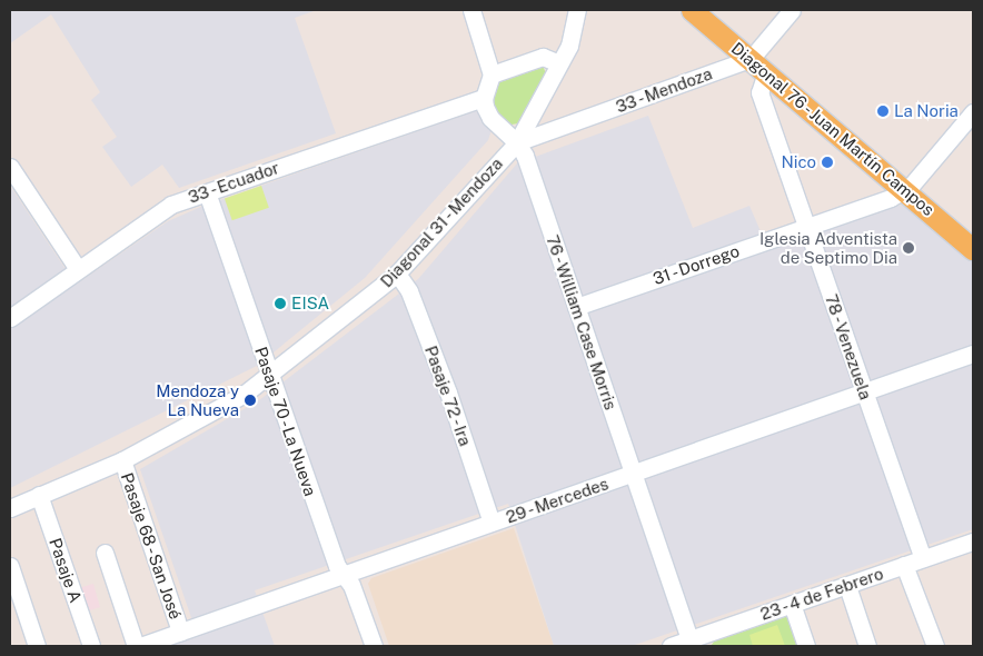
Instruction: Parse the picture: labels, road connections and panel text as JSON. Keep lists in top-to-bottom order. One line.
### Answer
{"streets":{"main road":["Diagonal 76 - Juan Martín Campos"],"street":["33 - Mendoza","33 - Ecuador","Diagonal 31 - Mendoza","31 - Dorrego","76 - William Case Morris","78 - Venezuela","Pasaje 72 - Ira","Pasaje 70 - La Nueva","29 - Mercedes","Pasaje 68 - San José","Pasaje A","23 - 4 de Febrero"]},"crossings":[["33 - Mendoza","Diagonal 76 - Juan Martín Campos"],["33 - Mendoza","Diagonal 31 - Mendoza"],["33 - Mendoza","76 - William Case Morris"],["33 - Mendoza","78 - Venezuela"],["Diagonal 76 - Juan Martín Campos","31 - Dorrego"],["Diagonal 76 - Juan Martín Campos","78 - Venezuela"],["33 - Ecuador","76 - William Case Morris"],["33 - Ecuador","Pasaje 70 - La Nueva"],["Diagonal 31 - Mendoza","76 - William Case Morris"],["Diagonal 31 - Mendoza","Pasaje 72 - Ira"],["Diagonal 31 - Mendoza","Pasaje 70 - La Nueva"],["Diagonal 31 - Mendoza","Pasaje 68 - San José"],["Diagonal 31 - Mendoza","Pasaje A"],["31 - Dorrego","76 - William Case Morris"],["31 - Dorrego","78 - Venezuela"],["76 - William Case Morris","29 - Mercedes"],["76 - William Case Morris","23 - 4 de Febrero"],["78 - Venezuela","29 - Mercedes"],["78 - Venezuela","23 - 4 de Febrero"],["Pasaje 72 - Ira","29 - Mercedes"],["Pasaje 70 - La Nueva","29 - Mercedes"],["29 - Mercedes","Pasaje 68 - San José"]],"places":["La Noria","Nico","Iglesia Adventista de Septimo Dia","EISA","Mendoza y La Nueva"]}
